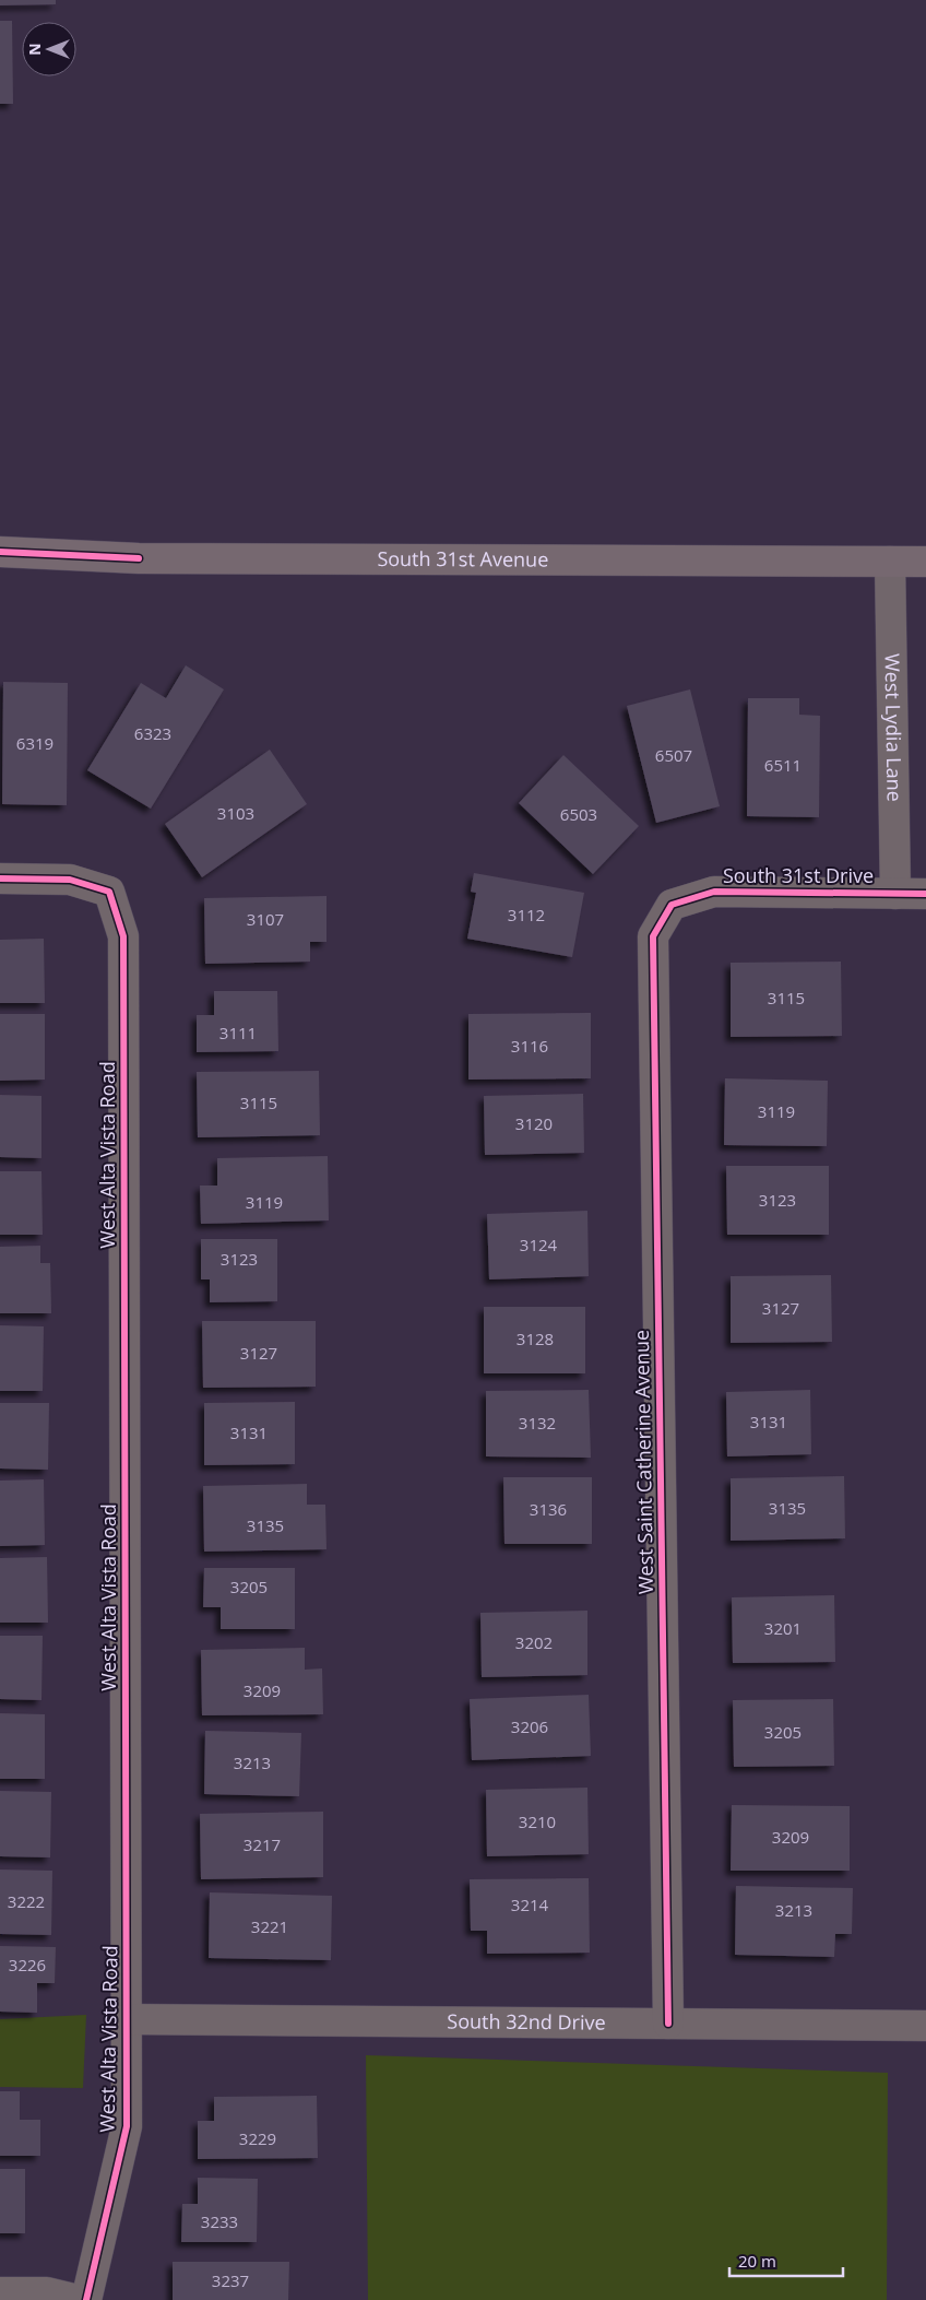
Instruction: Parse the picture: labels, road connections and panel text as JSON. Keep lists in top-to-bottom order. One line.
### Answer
{"streets":{"street":["South 31st Avenue","West Lydia Lane","South 31st Drive","West Alta Vista Road","West Saint Catherine Avenue","South 32nd Drive"]},"crossings":[["South 31st Avenue","West Lydia Lane"],["West Lydia Lane","South 31st Drive"],["South 31st Drive","West Saint Catherine Avenue"],["West Alta Vista Road","South 32nd Drive"],["West Saint Catherine Avenue","South 32nd Drive"]],"house_numbers":["6323","6319","6507","6511","3103","6503","3112","3107","3115","3111","3116","3115","3119","3120","3123","3119","3124","3123","3127","3128","3127","3131","3132","3131","3135","3136","3135","3205","3201","3202","3209","3206","3205","3213","3210","3209","3217","3222","3214","3213","3221","3226","3229","3233","3237"],"scale_bar":"20 m","north":"left"}
